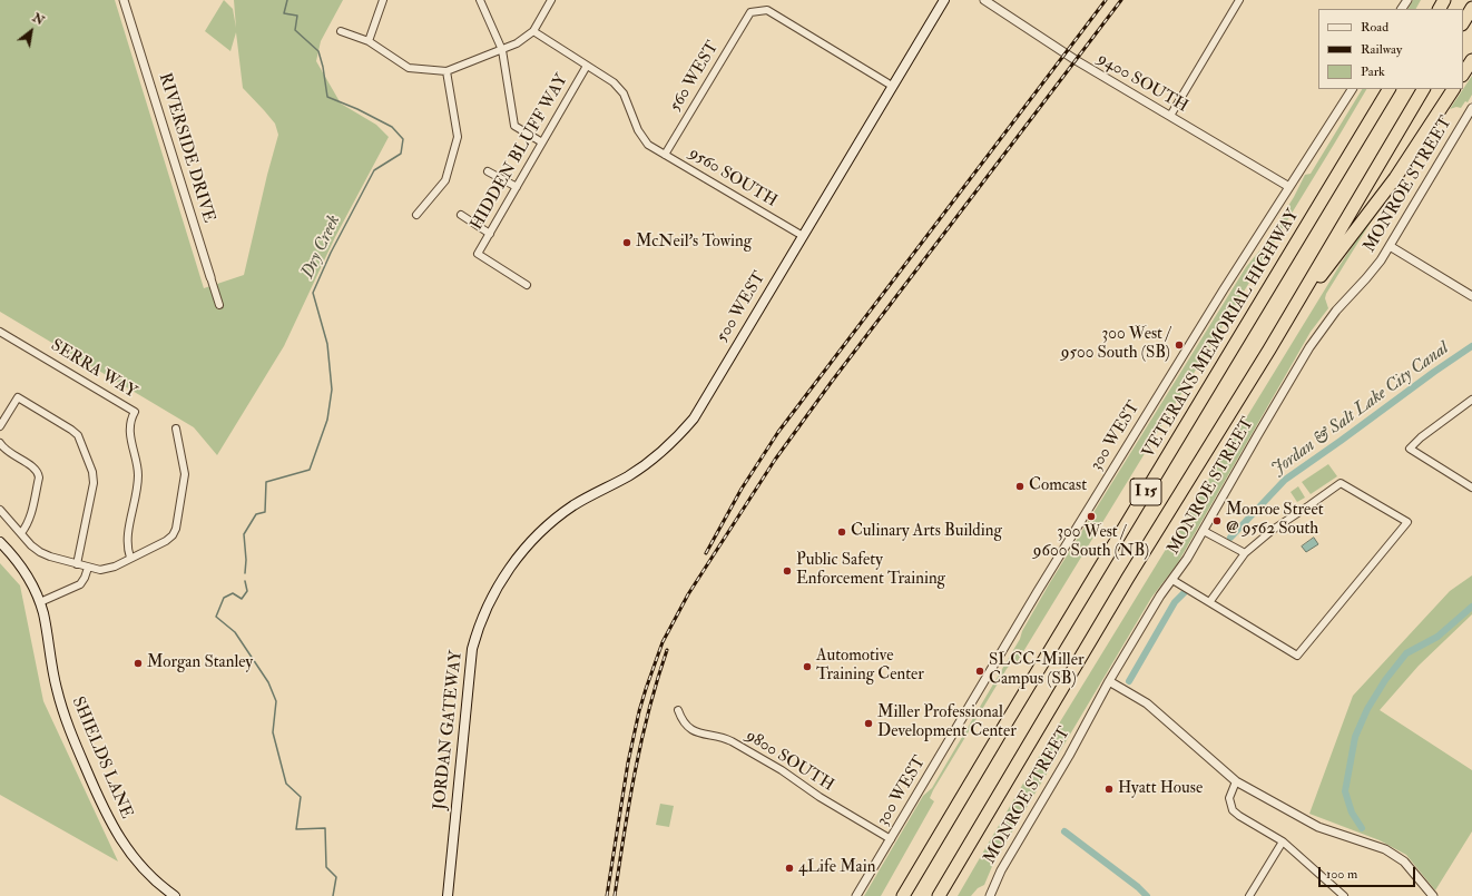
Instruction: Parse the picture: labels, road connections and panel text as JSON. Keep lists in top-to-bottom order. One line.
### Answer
{"streets":{"highway":["VETERANS MEMORIAL HIGHWAY","I 15"],"main road":["500 WEST","JORDAN GATEWAY","SHIELDS LANE"],"street":["560 WEST","9400 SOUTH","RIVERSIDE DRIVE","HIDDEN BLUFF WAY","9560 SOUTH","MONROE STREET","SERRA WAY","300 WEST","9800 SOUTH"]},"crossings":[["560 WEST","9560 SOUTH"],["560 WEST","500 WEST"],["9400 SOUTH","300 WEST"],["HIDDEN BLUFF WAY","9560 SOUTH"],["9560 SOUTH","500 WEST"],["500 WEST","JORDAN GATEWAY"],["300 WEST","9800 SOUTH"]],"water":["Dry Creek","Jordan & Salt Lake City Canal"],"places":["McNeil's Towing","300 West / 9500 South (SB)","Comcast","300 West / 9600 South (NB)","Monroe Street @ 9562 South","Culinary Arts Building","Public Safety Enforcement Training","Morgan Stanley","Automotive Training Center","SLCC-Miller Campus (SB)","Miller Professional Development Center","Hyatt House","4Life Main"],"legend":["Road","Railway","Park"],"scale_bar":"100 m","north":"top right"}
